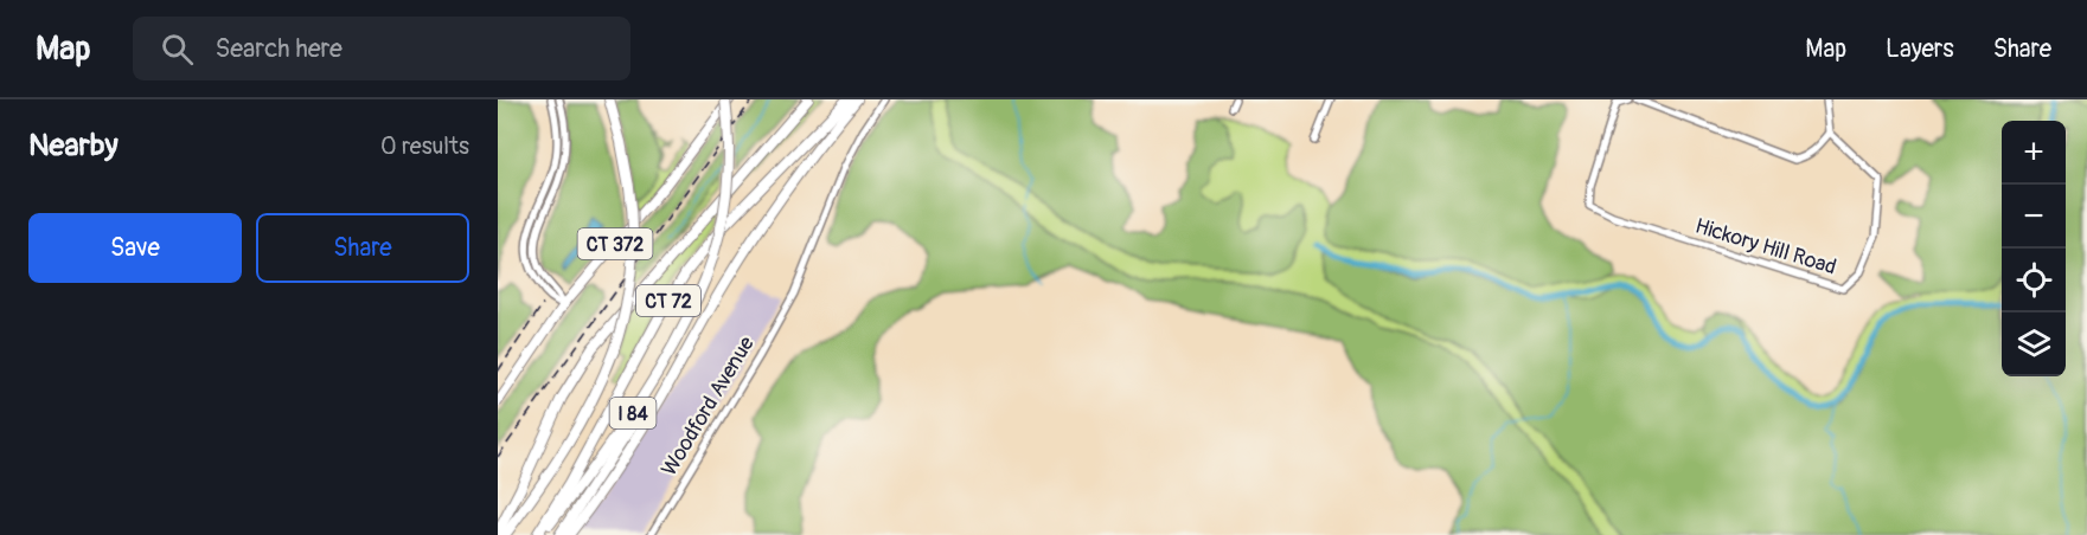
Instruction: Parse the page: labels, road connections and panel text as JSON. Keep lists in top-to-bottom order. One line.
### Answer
{"streets":{"highway":["CT 72","I 84"],"main road":["CT 372"],"street":["Hickory Hill Road","Woodford Avenue"]},"crossings":[["CT 372","I 84"]],"page":{"header":"Map","search":"Search here","nav":["Map","Layers","Share"],"heading":["Nearby","0 results"],"map_buttons":["+","−"],"buttons":["Save","Share"]}}
